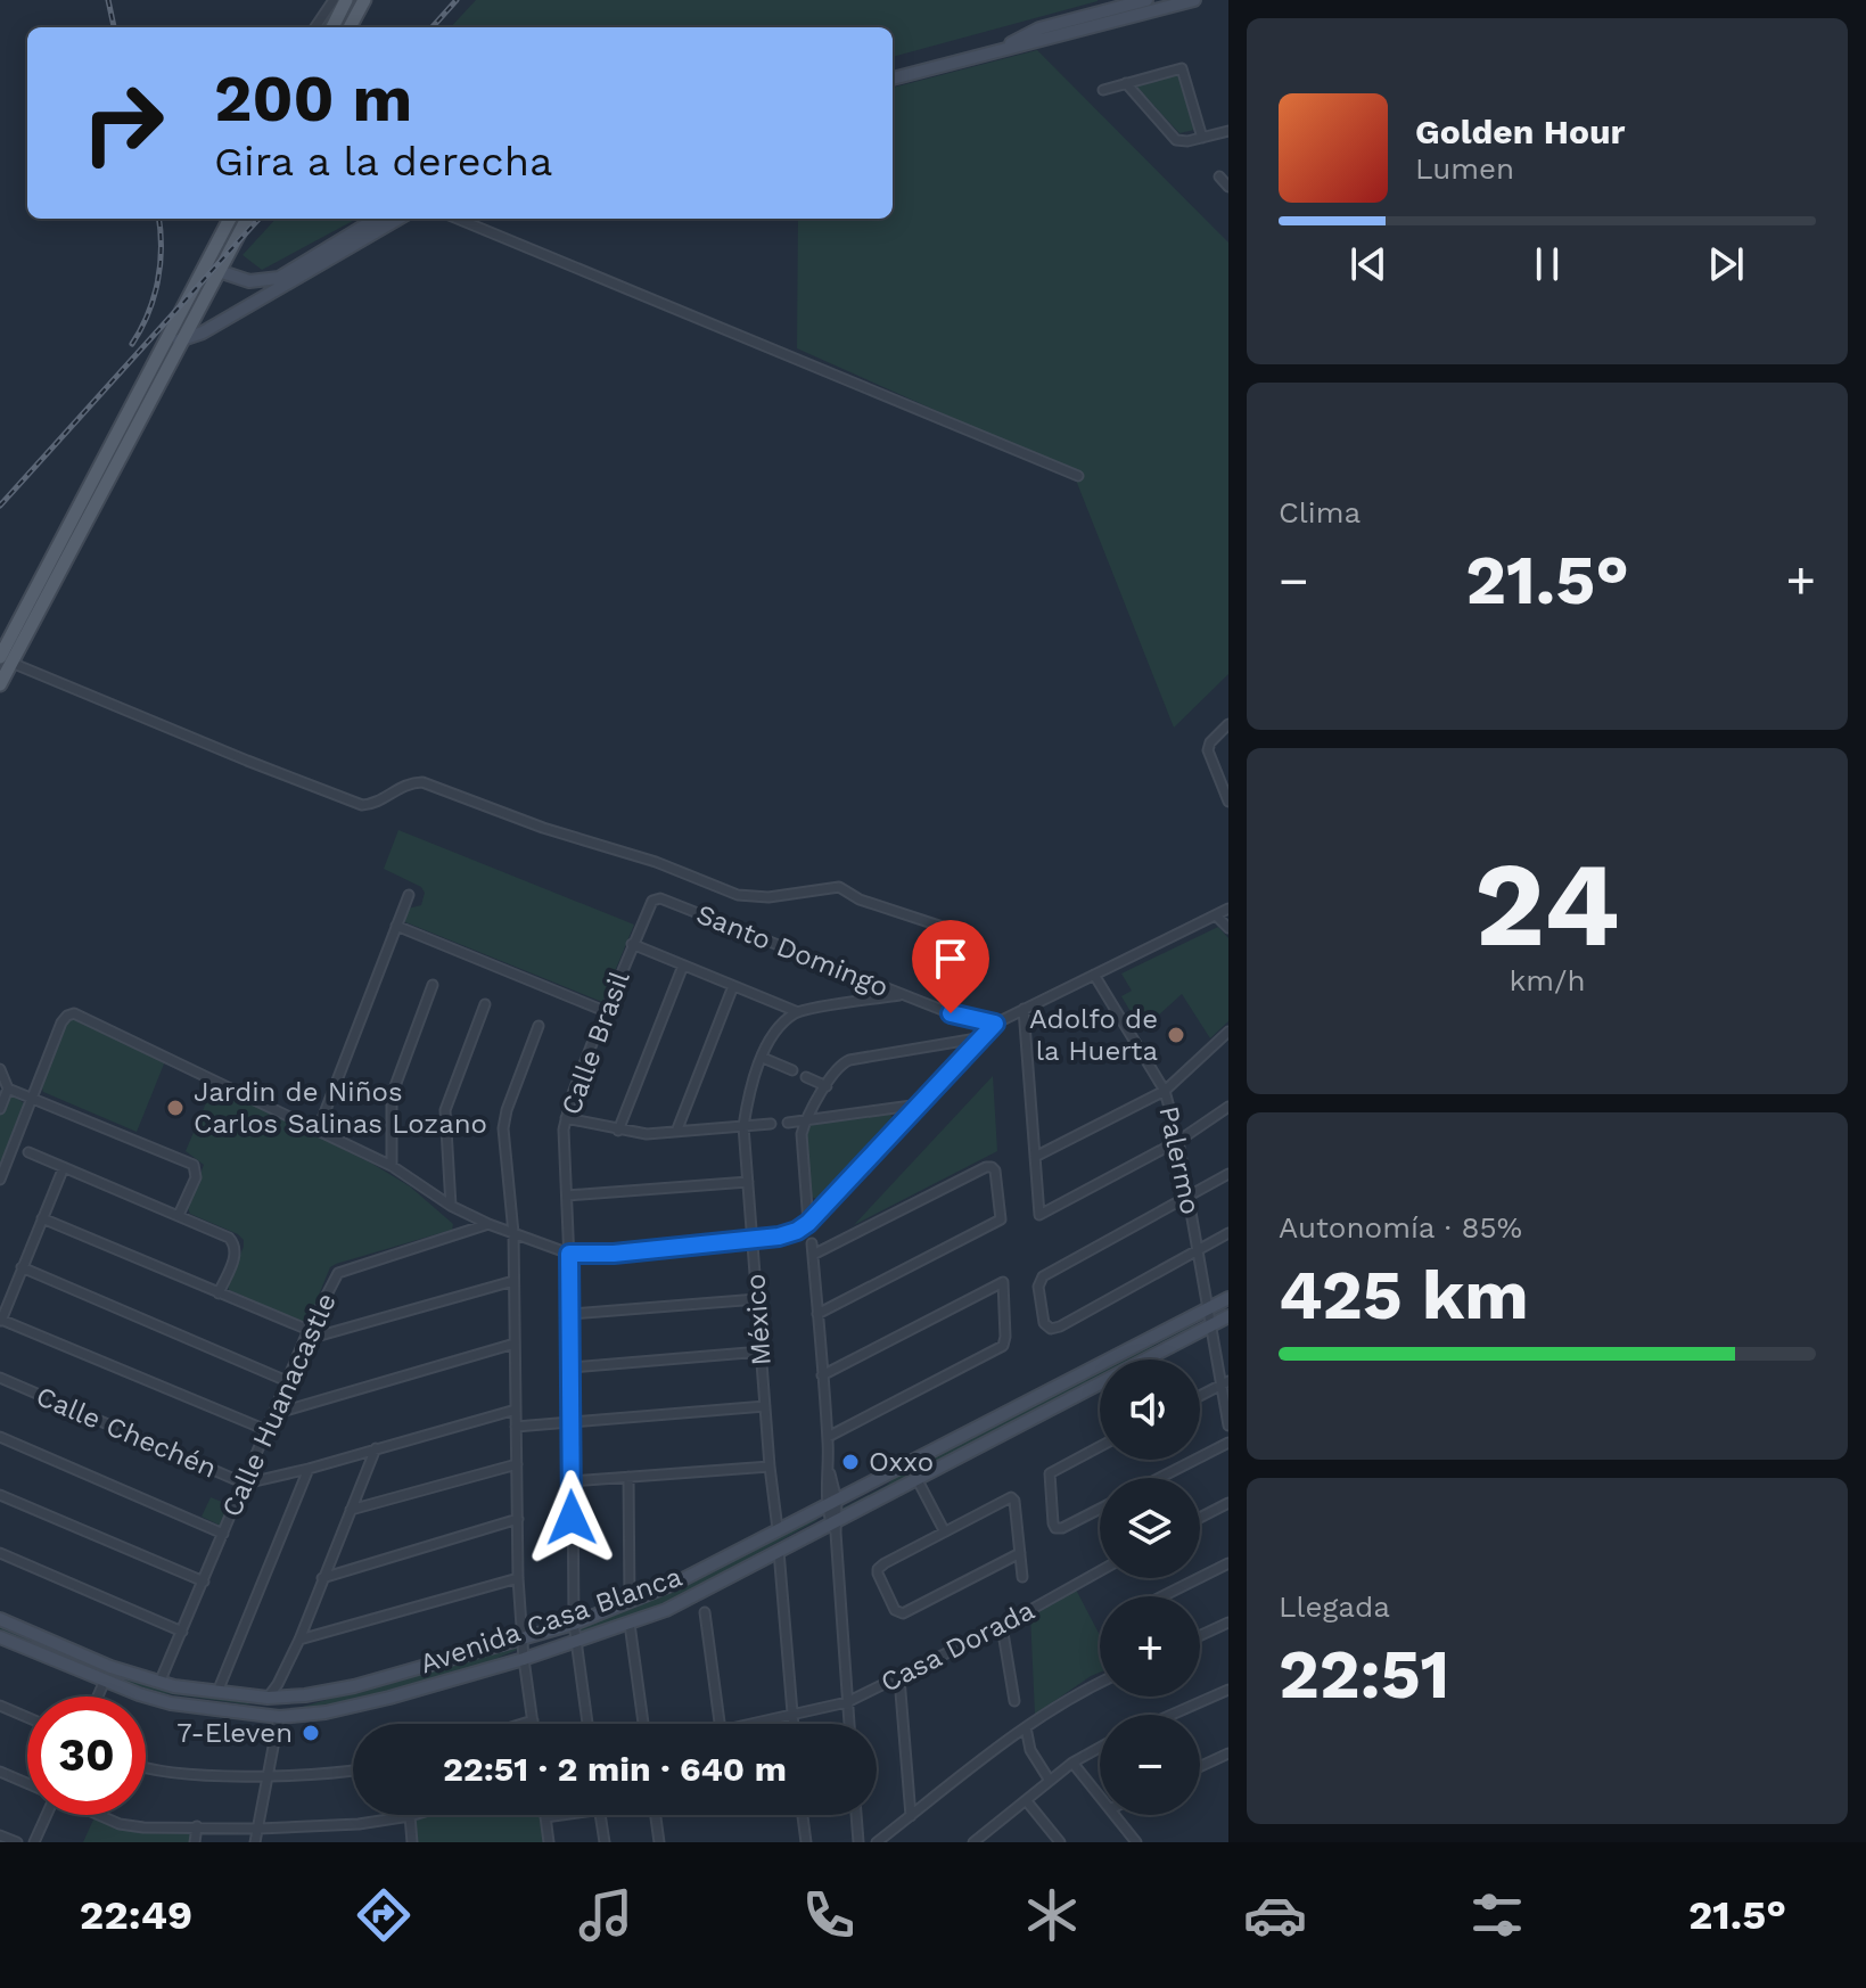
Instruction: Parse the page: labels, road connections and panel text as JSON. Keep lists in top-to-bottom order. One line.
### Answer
{"streets":{"street":["Santo Domingo","Calle Brasil","Palermo","México","Calle Huanacastle","Calle Chechén","Avenida Casa Blanca","Casa Dorada"]},"crossings":[["Santo Domingo","Calle Brasil"],["Calle Brasil","Avenida Casa Blanca"],["Palermo","Avenida Casa Blanca"],["México","Avenida Casa Blanca"],["Calle Huanacastle","Calle Chechén"],["Calle Huanacastle","Avenida Casa Blanca"]],"places":["Adolfo de la Huerta","Jardin de Niños Carlos Salinas Lozano","Oxxo","7-Eleven"],"page":{"turn":["200 m","Gira a la derecha"],"song":["Golden Hour","Lumen"],"tile":["Clima",["24","km/h"],["Autonomía · 85%","425 km"],["Llegada","22:51"]],"heat":["−","21.5°","+"],"map_buttons":["+","−"],"limit":"30","trip":"22:51 · 2 min · 640 m","tabs":["22:49","21.5°"]}}
